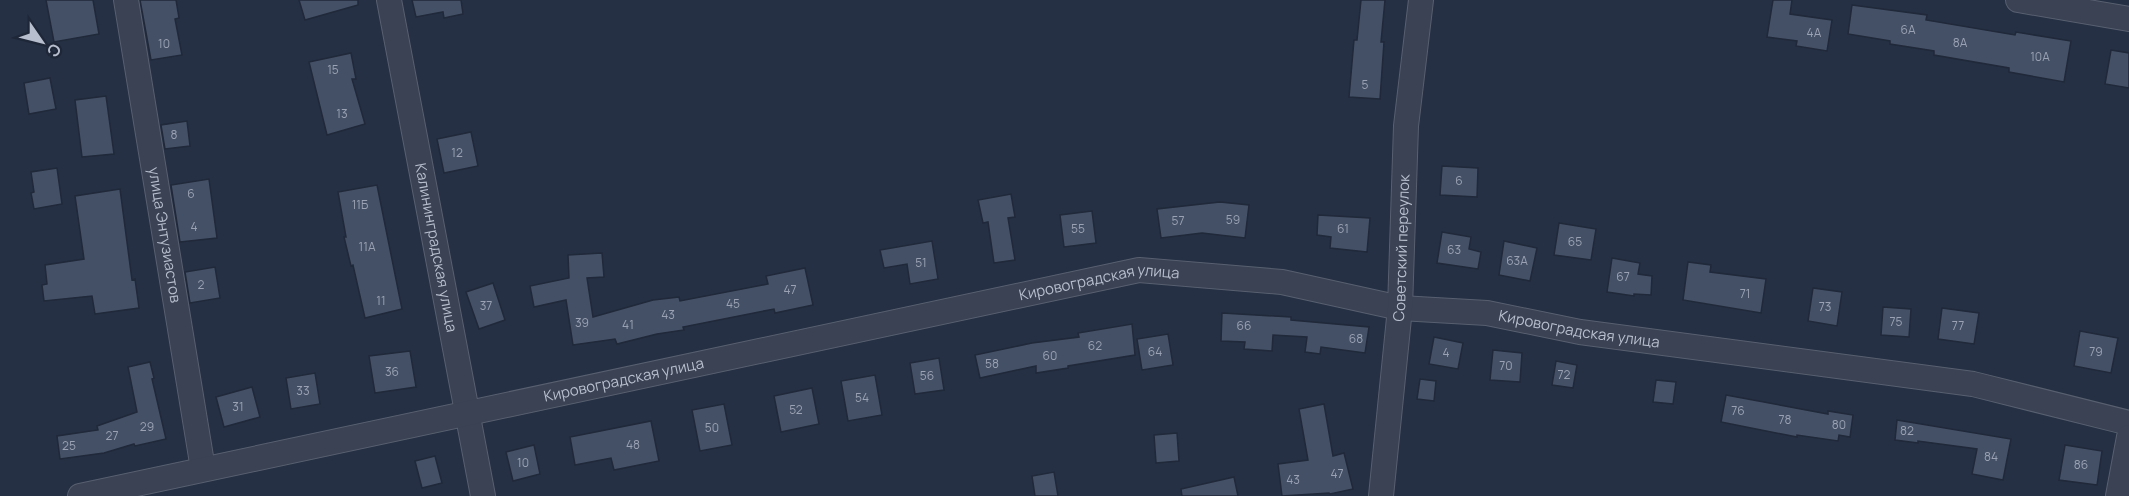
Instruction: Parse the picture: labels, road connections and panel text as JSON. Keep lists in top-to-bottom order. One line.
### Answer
{"streets":{"street":["улица Энтузиастов","Калининградская улица","Советский переулок","Кировоградская улица"]},"crossings":[["улица Энтузиастов","Кировоградская улица"],["Калининградская улица","Кировоградская улица"],["Советский переулок","Кировоградская улица"]],"house_numbers":["6А","4А","8А","10","10А","15","5","13","8","12","6","6","11Б","59","57","4","55","61","65","11А","63","63А","51","67","2","47","71","11","45","37","73","43","75","39","41","66","77","68","62","64","79","4","60","58","70","36","72","56","33","54","31","52","76","78","80","29","50","82","27","48","25","84","10","86","47","43"],"north":"bottom right"}
